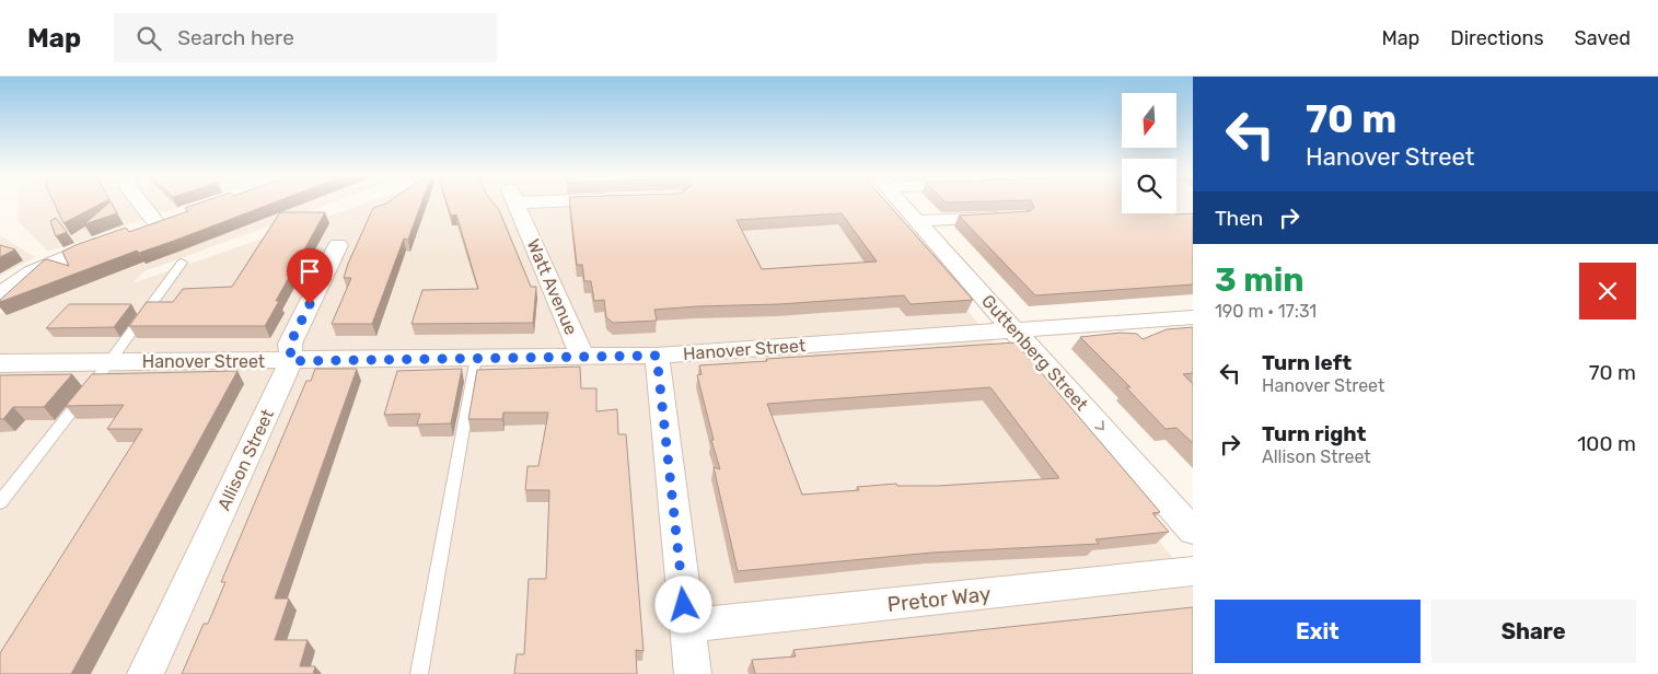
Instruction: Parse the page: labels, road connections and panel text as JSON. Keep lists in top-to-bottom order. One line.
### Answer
{"streets":{"street":["Watt Avenue","Hanover Street","Guttenberg Street","Allison Street","Pretor Way"]},"crossings":[["Watt Avenue","Hanover Street"],["Hanover Street","Guttenberg Street"],["Hanover Street","Allison Street"]],"one_way":["Guttenberg Street"],"north":"bottom","page":{"header":"Map","search":"Search here","nav":["Map","Directions","Saved"],"turn":["70 m","Hanover Street"],"then":"Then","heading":["3 min","190 m · 17:31"],"list":[{"name":"Turn left","note":"Hanover Street","value":"70 m"},{"name":"Turn right","note":"Allison Street","value":"100 m"}],"buttons":["Exit","Share"]}}
